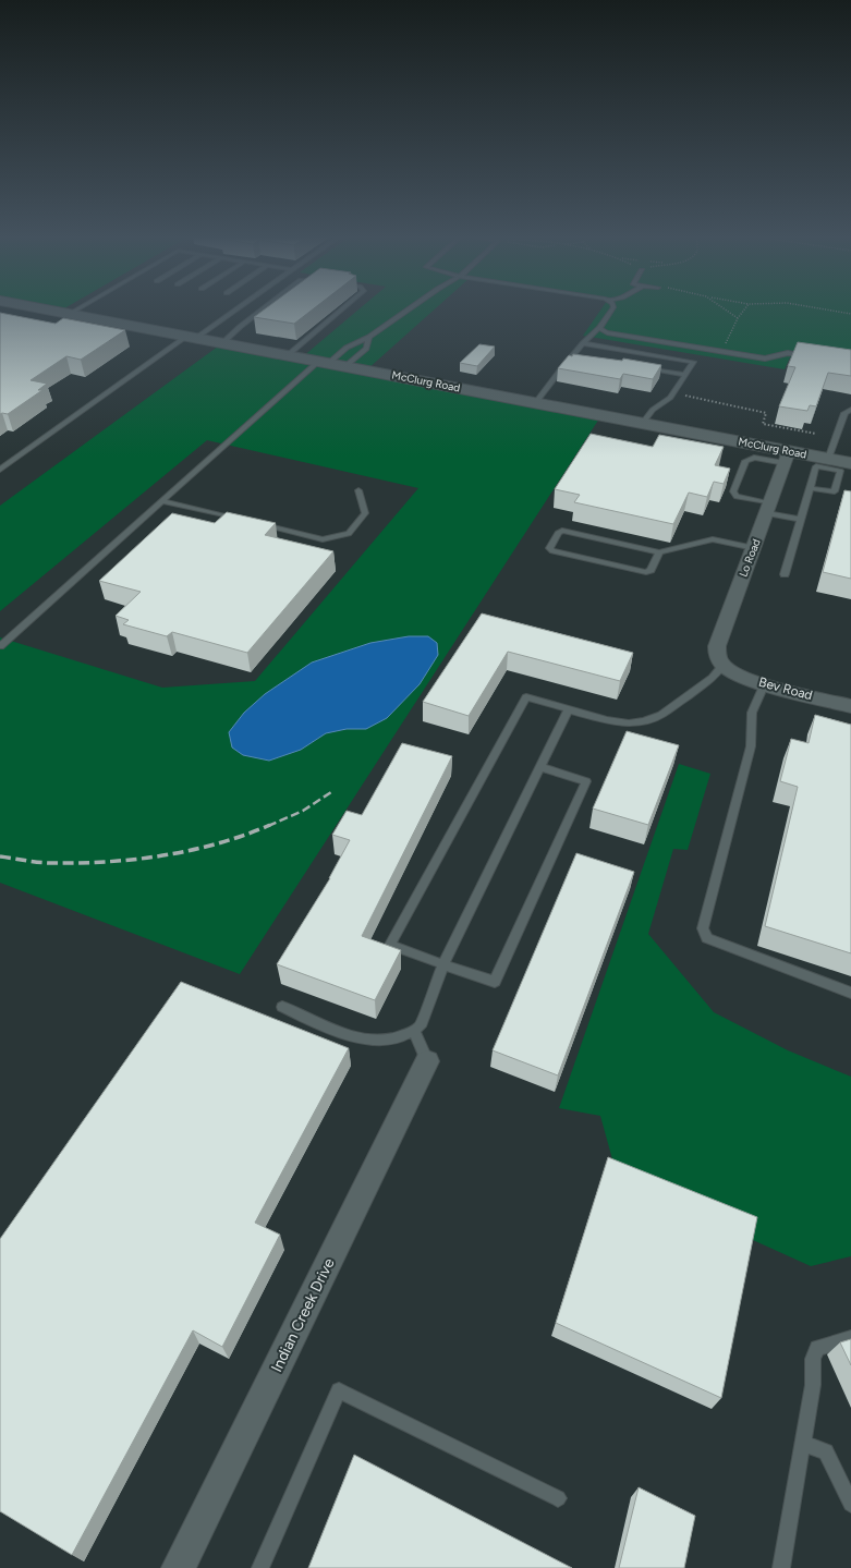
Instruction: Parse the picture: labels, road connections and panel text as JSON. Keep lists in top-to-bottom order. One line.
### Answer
{"streets":{"street":["McClurg Road","Lo Road","Bev Road","Indian Creek Drive"]},"crossings":[["McClurg Road","Lo Road"],["Lo Road","Bev Road"]]}
